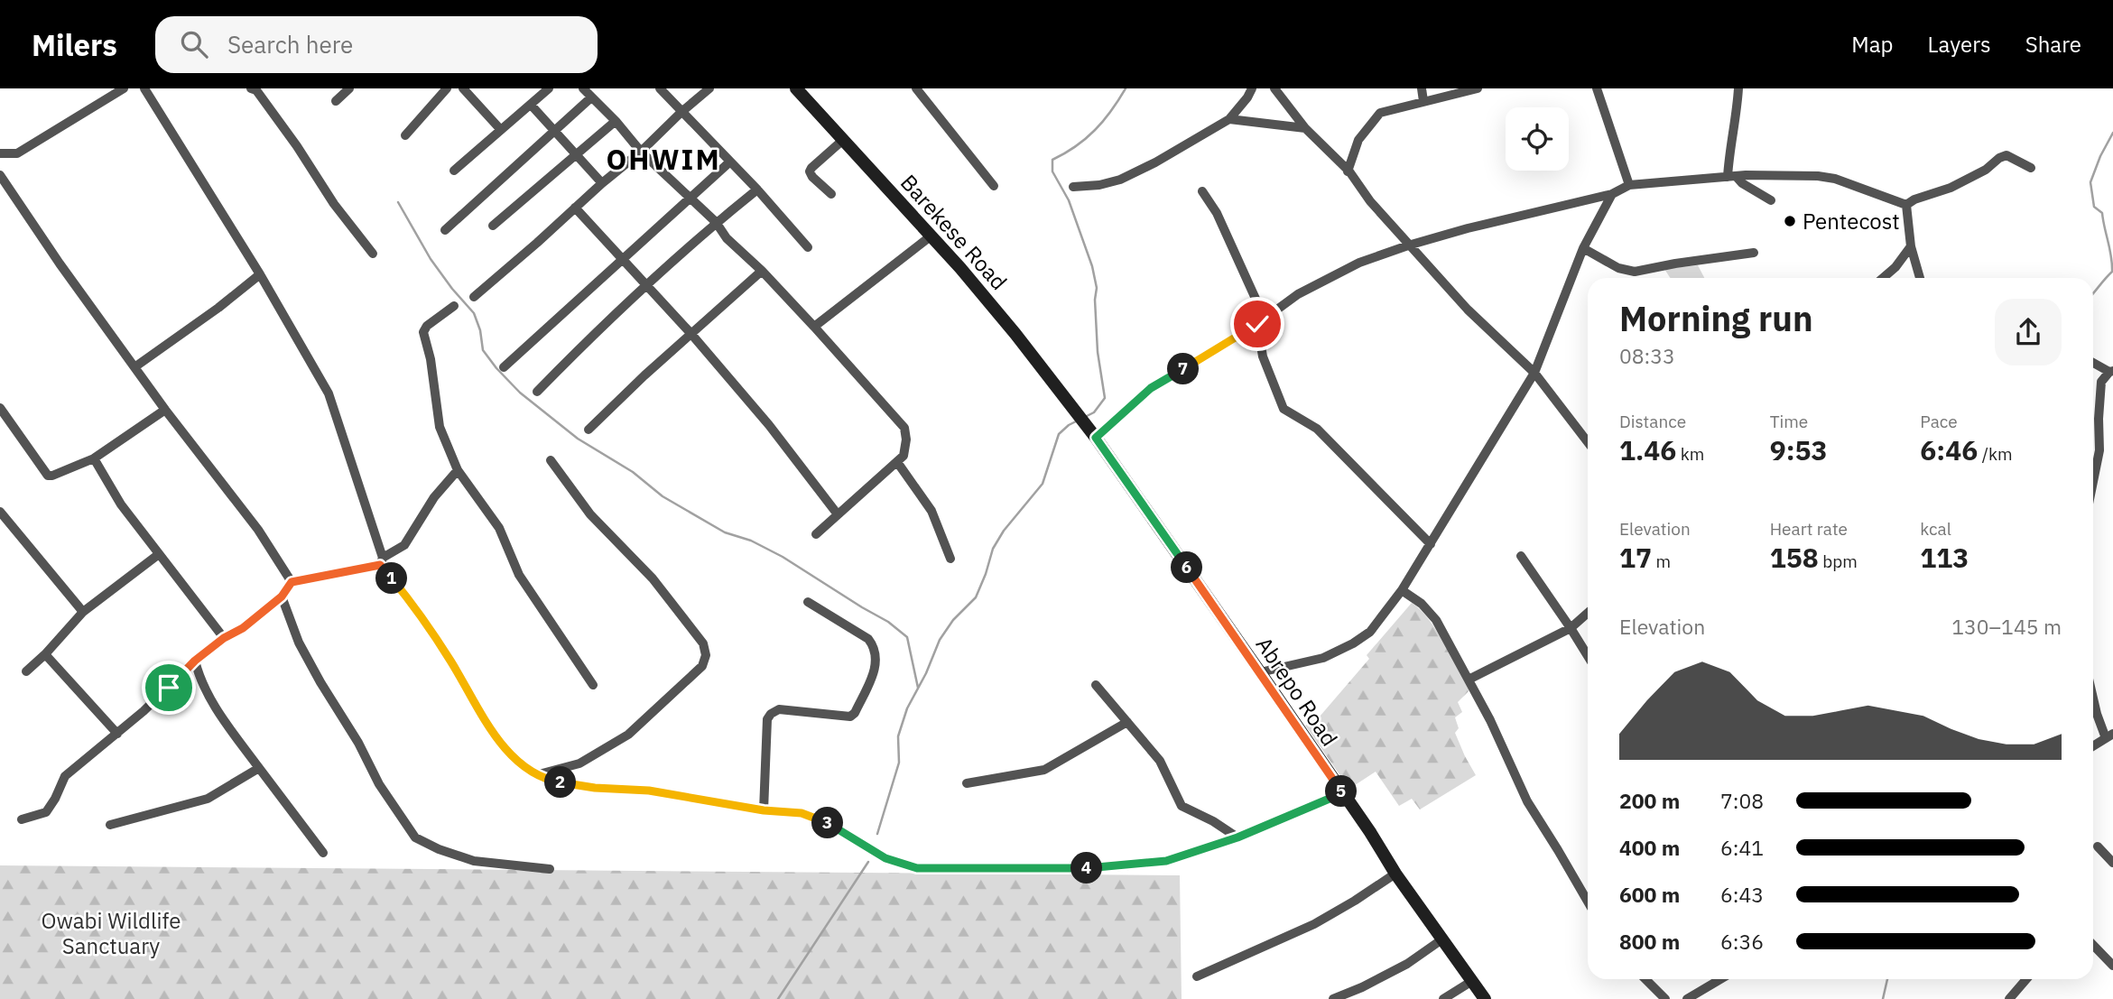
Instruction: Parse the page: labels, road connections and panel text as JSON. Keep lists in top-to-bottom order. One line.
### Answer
{"streets":{"main road":["Barekese Road","Abrepo Road"]},"crossings":[["Barekese Road","Abrepo Road"]],"districts":["OHWIM"],"parks":["Owabi Wildlife Sanctuary"],"places":["Pentecost"],"page":{"header":"Milers","search":"Search here","nav":["Map","Layers","Share"],"heading":["Morning run","08:33"],"pins":["7","6","1","2","5","3","4"],"stats":[["Distance","1.46 km"],["Time","9:53"],["Pace","6:46 /km"],["Elevation","17 m"],["Heart rate","158 bpm"],["kcal","113"]],"chart":["Elevation","130–145 m"],"list":[{"name":"200 m","note":"7:08"},{"name":"400 m","note":"6:41"},{"name":"600 m","note":"6:43"},{"name":"800 m","note":"6:36"}]}}
